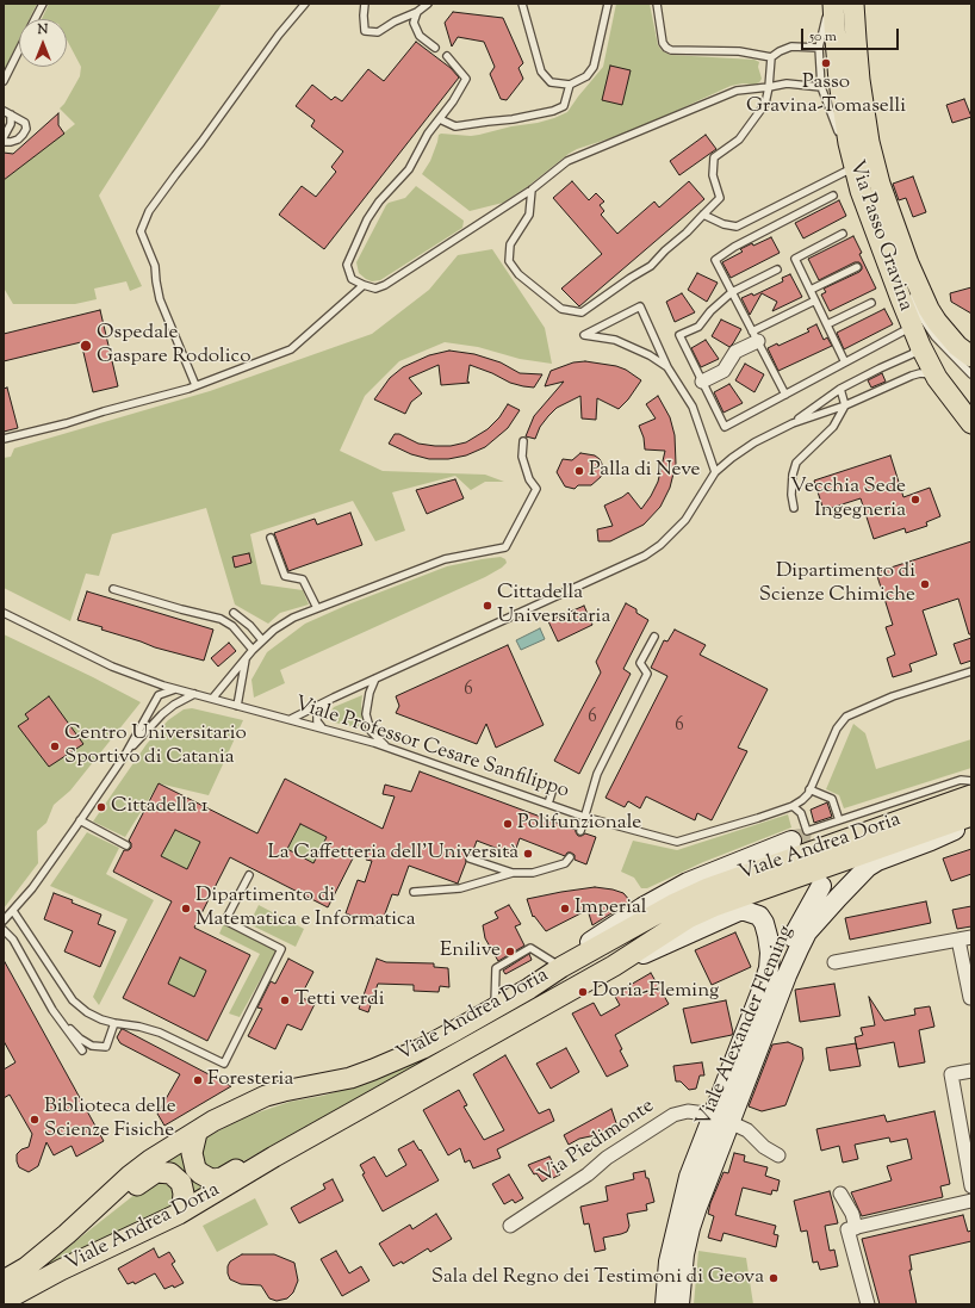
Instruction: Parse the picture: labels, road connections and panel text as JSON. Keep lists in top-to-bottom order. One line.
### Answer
{"streets":{"main road":["Via Passo Gravina","Viale Andrea Doria","Viale Alexander Fleming"],"street":["Via Piedimonte"],"lane":["Viale Professor Cesare Sanfilippo"]},"crossings":[["Viale Andrea Doria","Viale Alexander Fleming"],["Viale Alexander Fleming","Via Piedimonte"]],"places":["Passo Gravina-Tomaselli","Ospedale Gaspare Rodolico","Palla di Neve","Vecchia Sede Ingegneria","Dipartimento di Scienze Chimiche","Cittadella Universitaria","Centro Universitario Sportivo di Catania","Cittadella 1","Polifunzionale","La Caffetteria dell'Università","Dipartimento di Matematica e Informatica","Imperial","Enilive","Doria-Fleming","Tetti verdi","Foresteria","Biblioteca delle Scienze Fisiche","Sala del Regno dei Testimoni di Geova"],"house_numbers":["6","6","6"],"scale_bar":"50 m","north":"top"}
